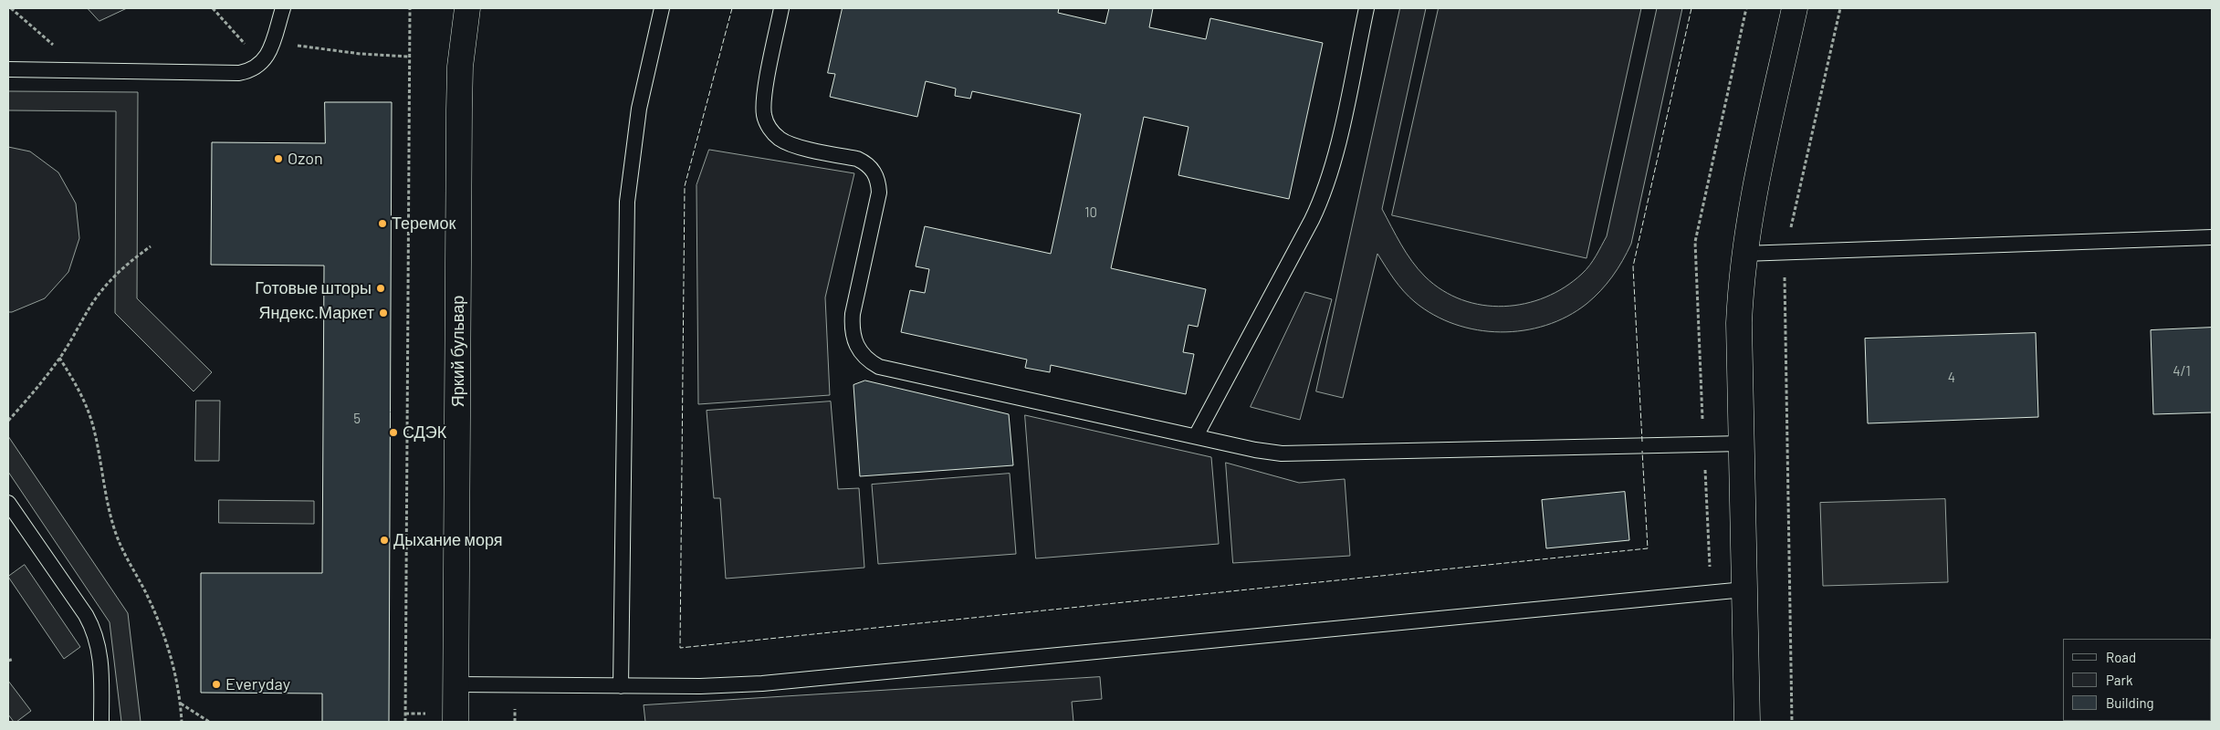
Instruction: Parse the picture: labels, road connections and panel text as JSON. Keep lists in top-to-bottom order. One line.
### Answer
{"streets":{"street":["Яркий бульвар"]},"places":["Ozon","Теремок","Готовые шторы","Яндекс.Маркет","СДЭК","Дыхание моря","Everyday"],"house_numbers":["10","4/1","4","5"],"legend":["Road","Park","Building"]}
